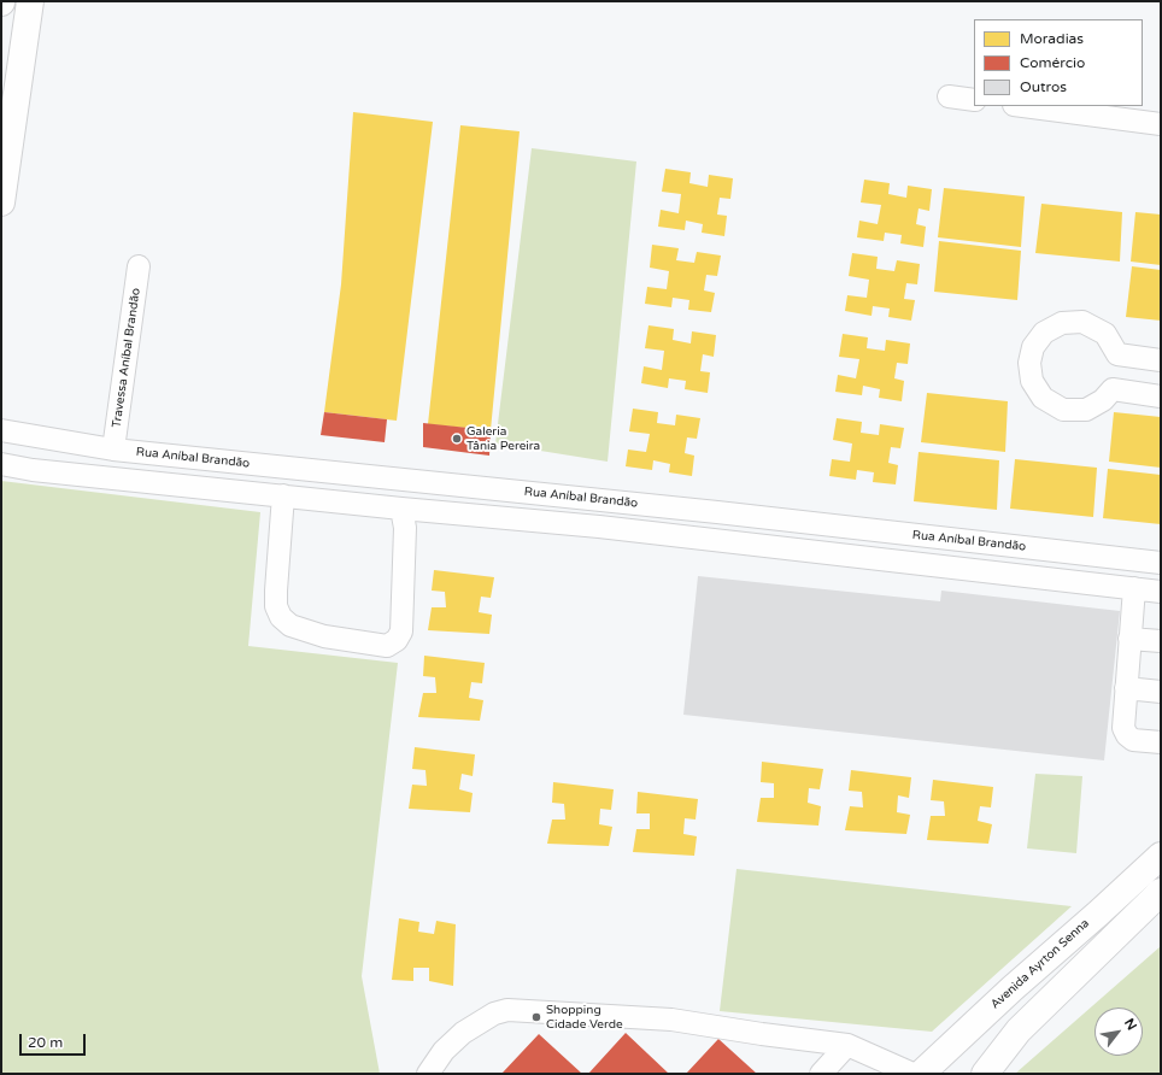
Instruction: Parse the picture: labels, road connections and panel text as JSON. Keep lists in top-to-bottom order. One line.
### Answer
{"streets":{"main road":["Avenida Ayrton Senna"],"street":["Travessa Aníbal Brandão","Rua Aníbal Brandão"]},"crossings":[["Travessa Aníbal Brandão","Rua Aníbal Brandão"]],"places":["Galeria Tânia Pereira","Shopping Cidade Verde"],"legend":["Moradias","Comércio","Outros"],"scale_bar":"20 m","north":"top right"}
